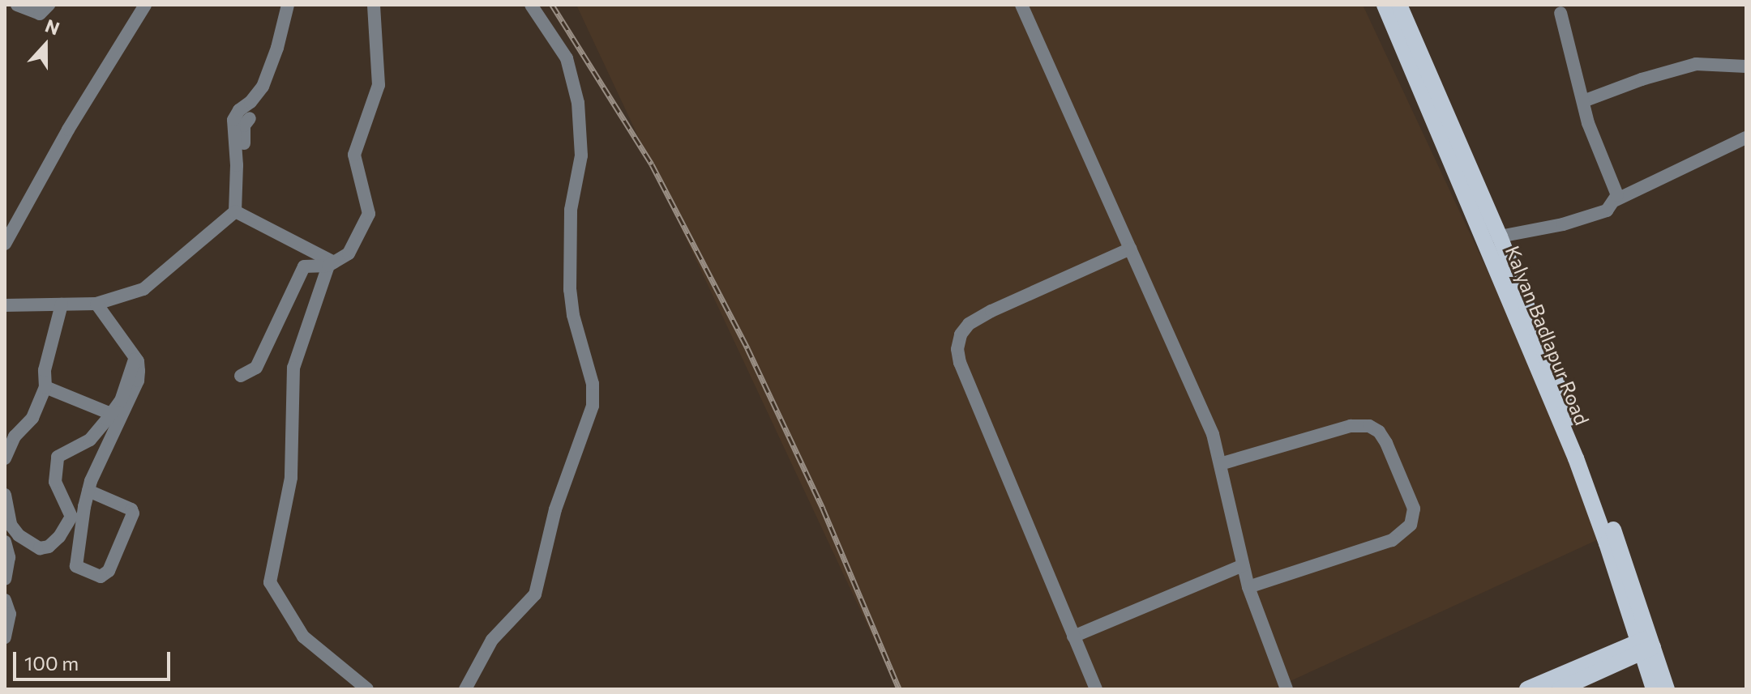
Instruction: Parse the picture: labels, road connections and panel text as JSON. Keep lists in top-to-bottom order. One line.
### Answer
{"streets":{"main road":["Kalyan Badlapur Road"]},"scale_bar":"100 m","north":"top"}
